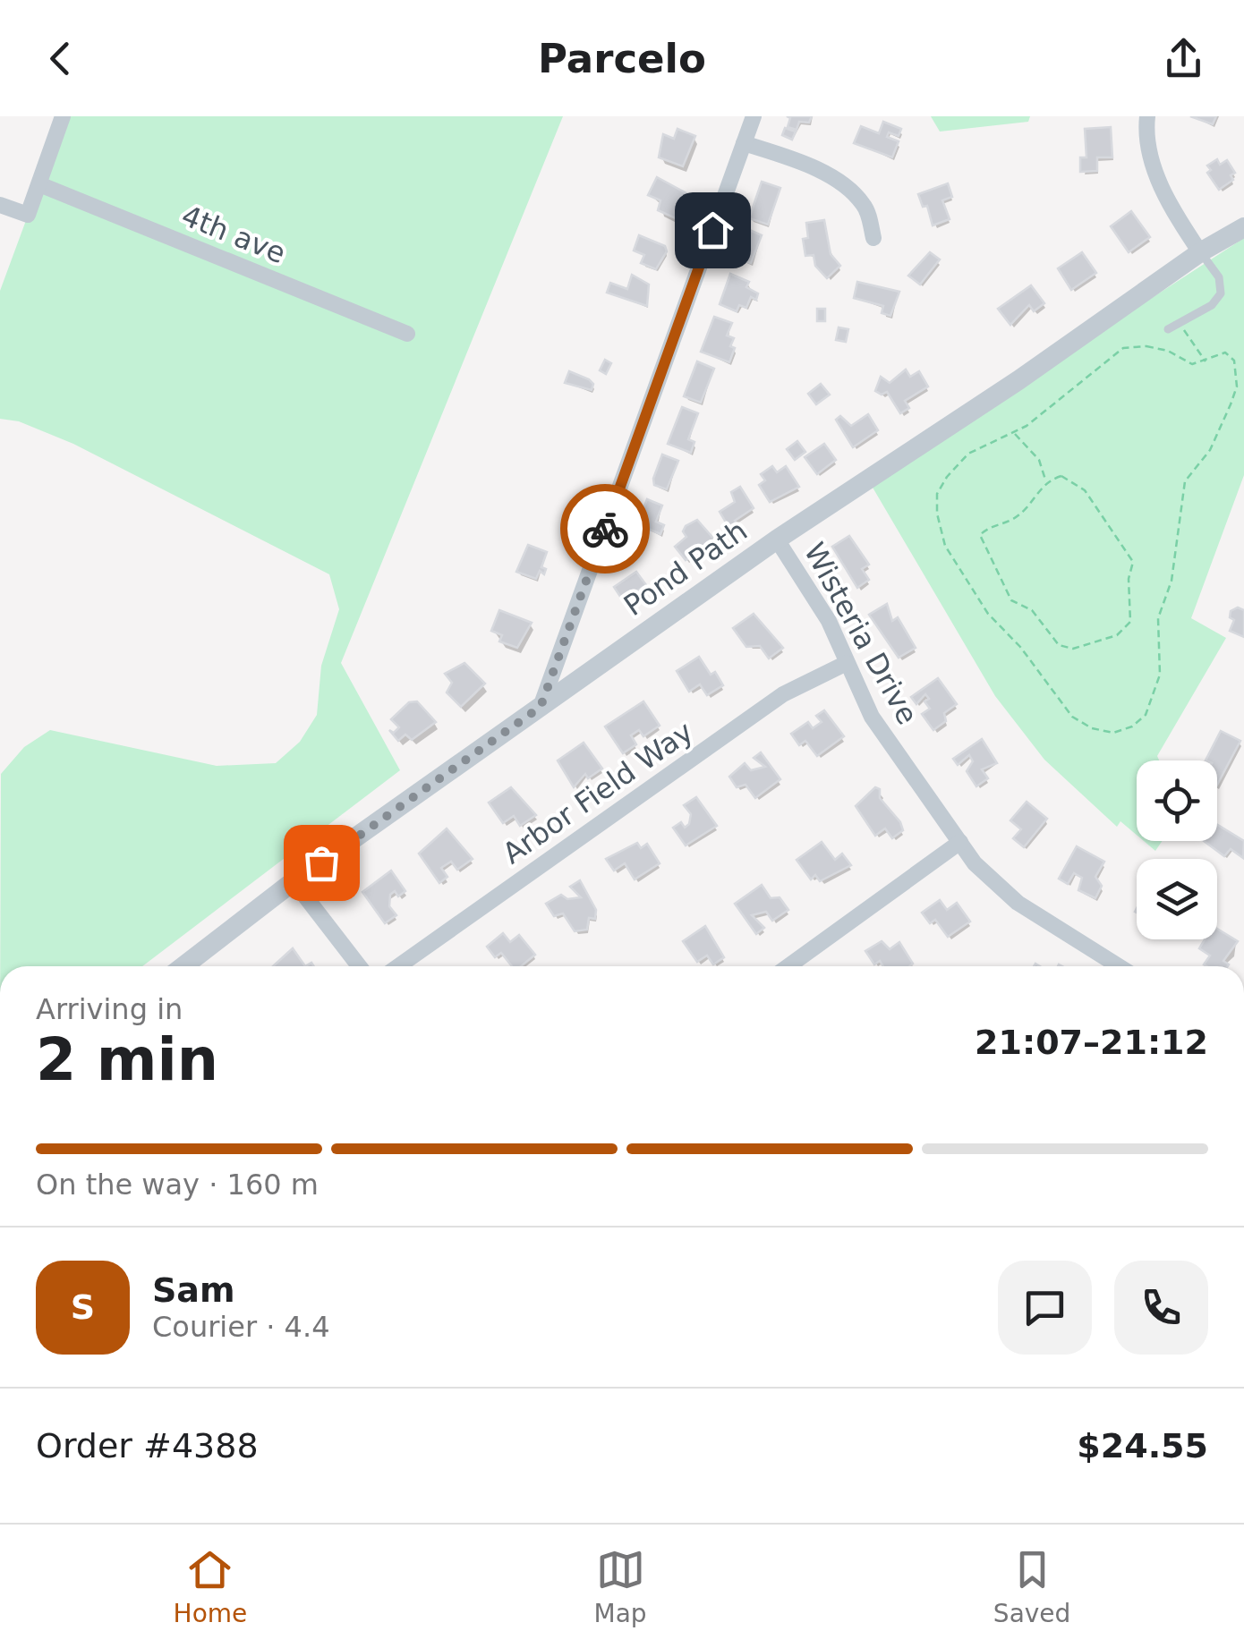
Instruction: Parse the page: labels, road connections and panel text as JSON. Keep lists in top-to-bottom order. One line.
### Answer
{"streets":{"street":["4th ave","Pond Path","Wisteria Drive","Arbor Field Way"]},"crossings":[["Pond Path","Wisteria Drive"],["Wisteria Drive","Arbor Field Way"]],"page":{"header":"Parcelo","heading":["2 min","Arriving in","21:07–21:12"],"panel":["Sam","Courier · 4.4","Order #4388","$24.55"],"bar":"On the way · 160 m","round":"S","tabs":["Home","Map","Saved"]}}
